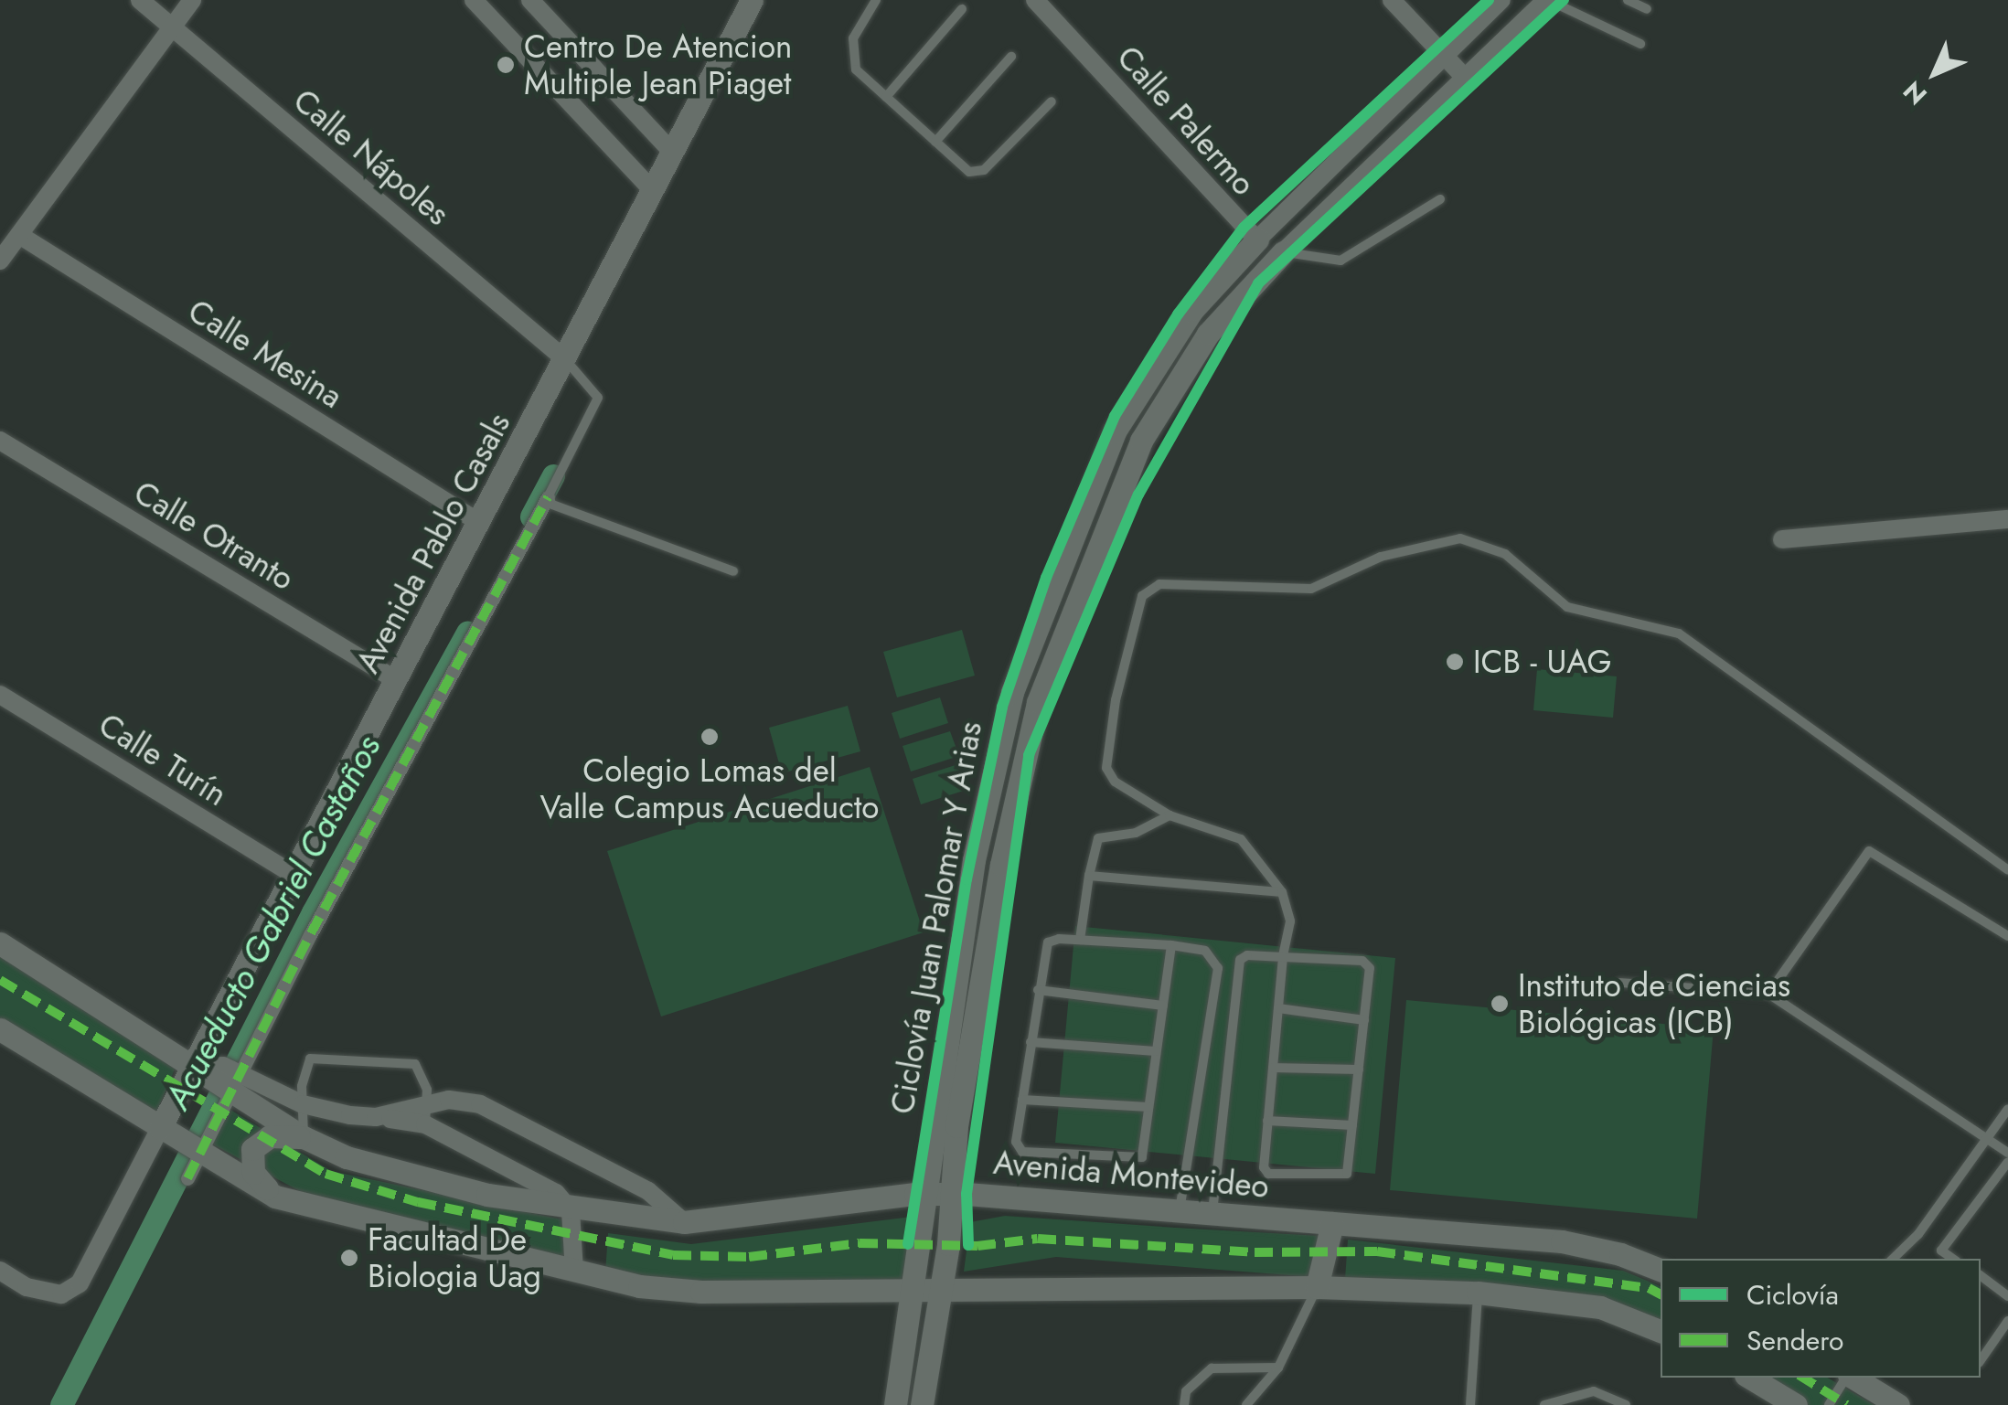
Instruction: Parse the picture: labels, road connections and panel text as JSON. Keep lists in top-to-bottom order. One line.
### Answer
{"streets":{"street":["Calle Palermo","Calle Nápoles","Calle Mesina","Calle Otranto","Avenida Pablo Casals","Calle Turín","Avenida Montevideo"],"cycle path":["Ciclovía Juan Palomar Y Arias"]},"crossings":[["Calle Nápoles","Avenida Pablo Casals"],["Calle Mesina","Avenida Pablo Casals"],["Calle Otranto","Avenida Pablo Casals"],["Avenida Pablo Casals","Calle Turín"],["Avenida Pablo Casals","Avenida Montevideo"]],"water":["Acueducto Gabriel Castaños"],"places":["Centro De Atencion Multiple Jean Piaget","ICB - UAG","Colegio Lomas del Valle Campus Acueducto","Instituto de Ciencias Biológicas (ICB)","Facultad De Biologia Uag"],"legend":["Ciclovía","Sendero"],"north":"bottom left"}
